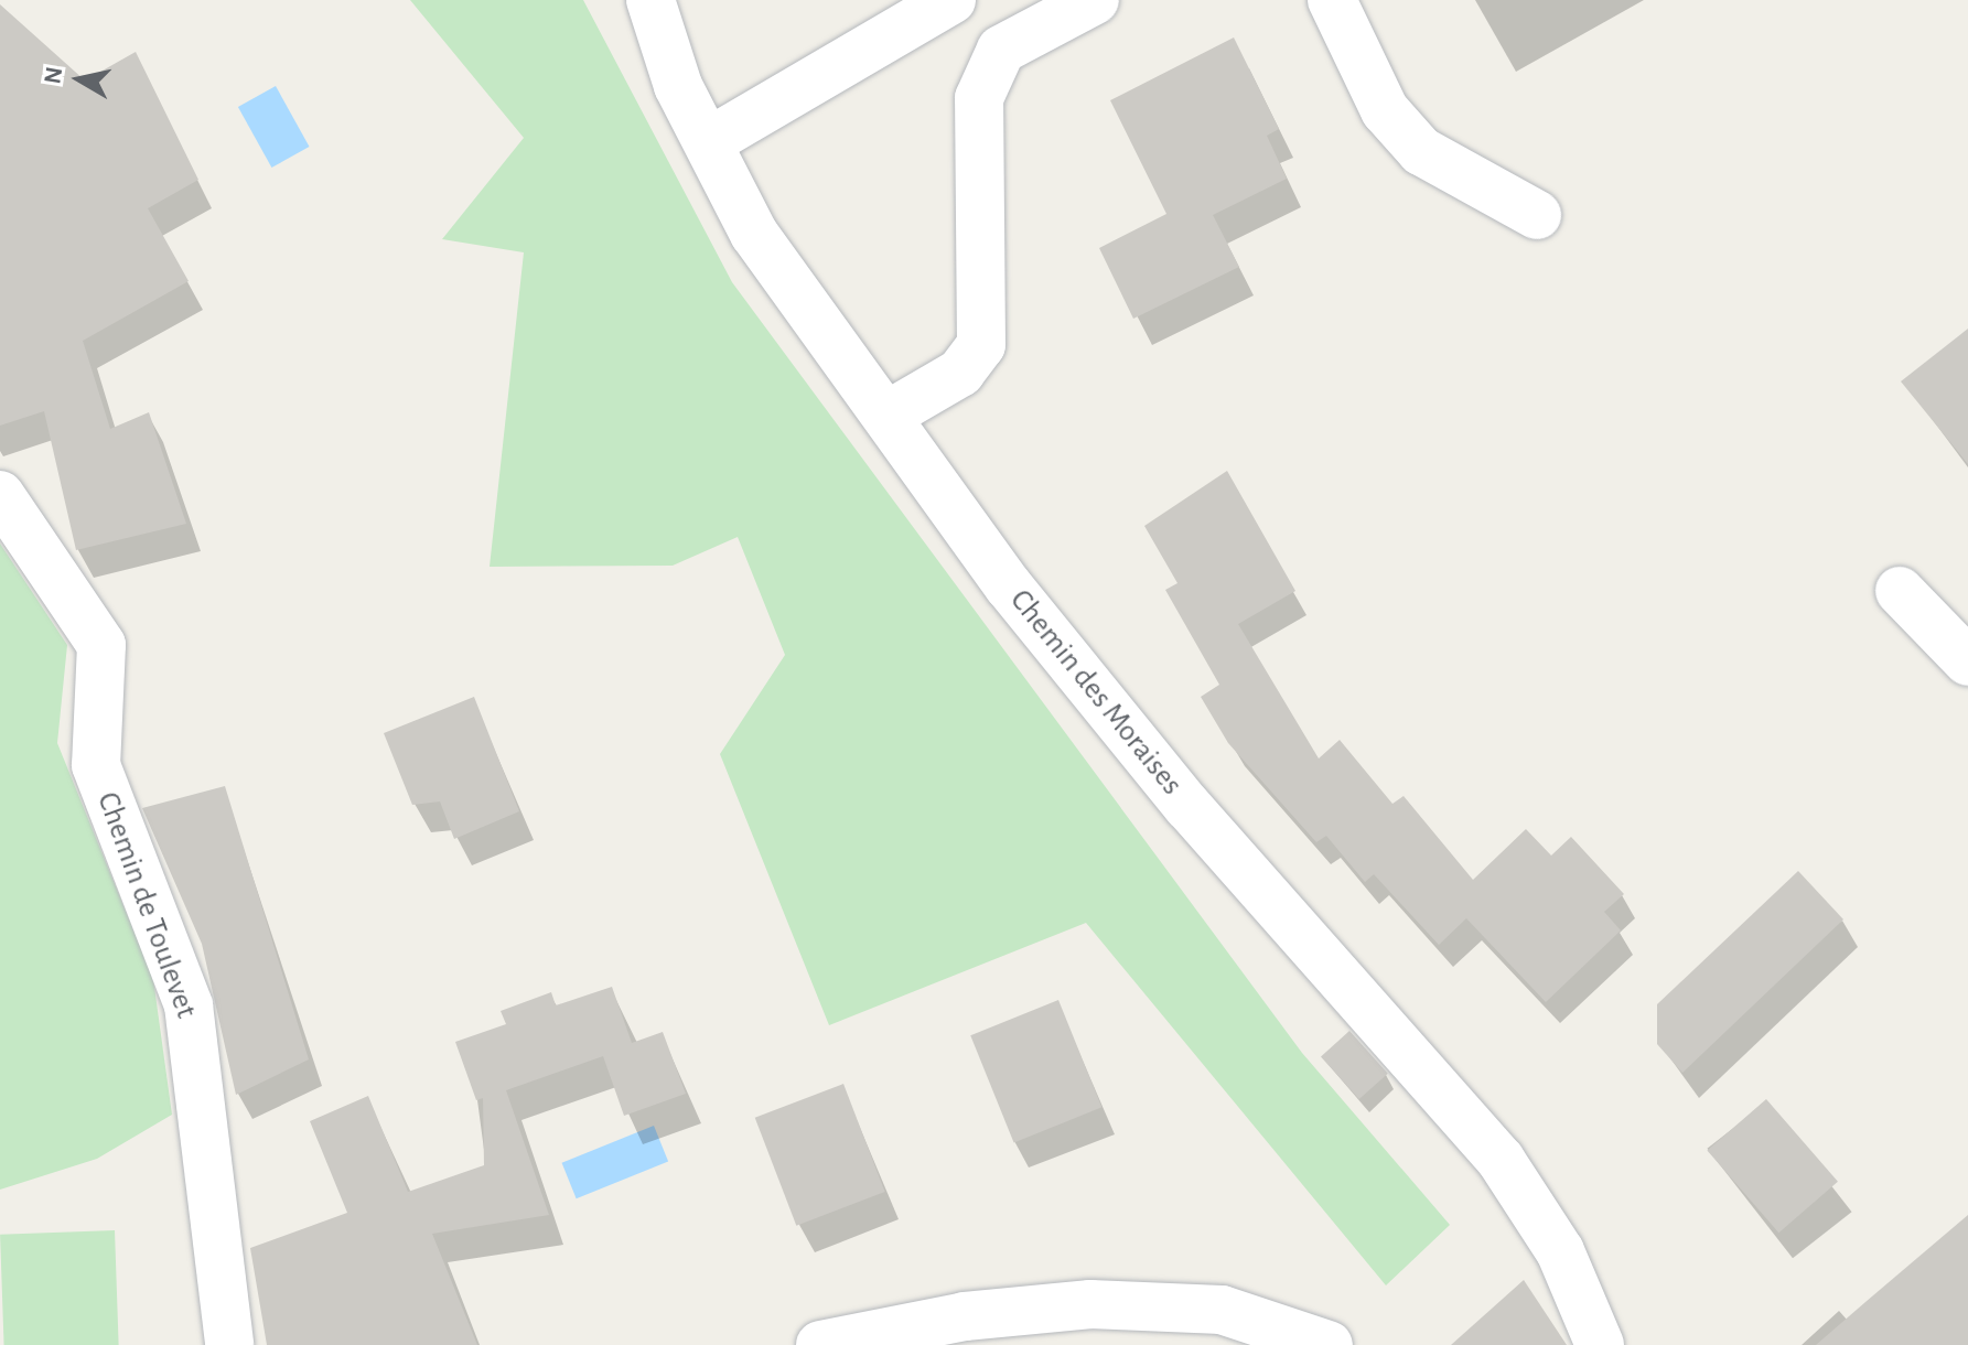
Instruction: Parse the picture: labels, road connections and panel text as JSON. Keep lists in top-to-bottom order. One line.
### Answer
{"streets":{"street":["Chemin des Moraises","Chemin de Toulevet"]},"north":"left"}
